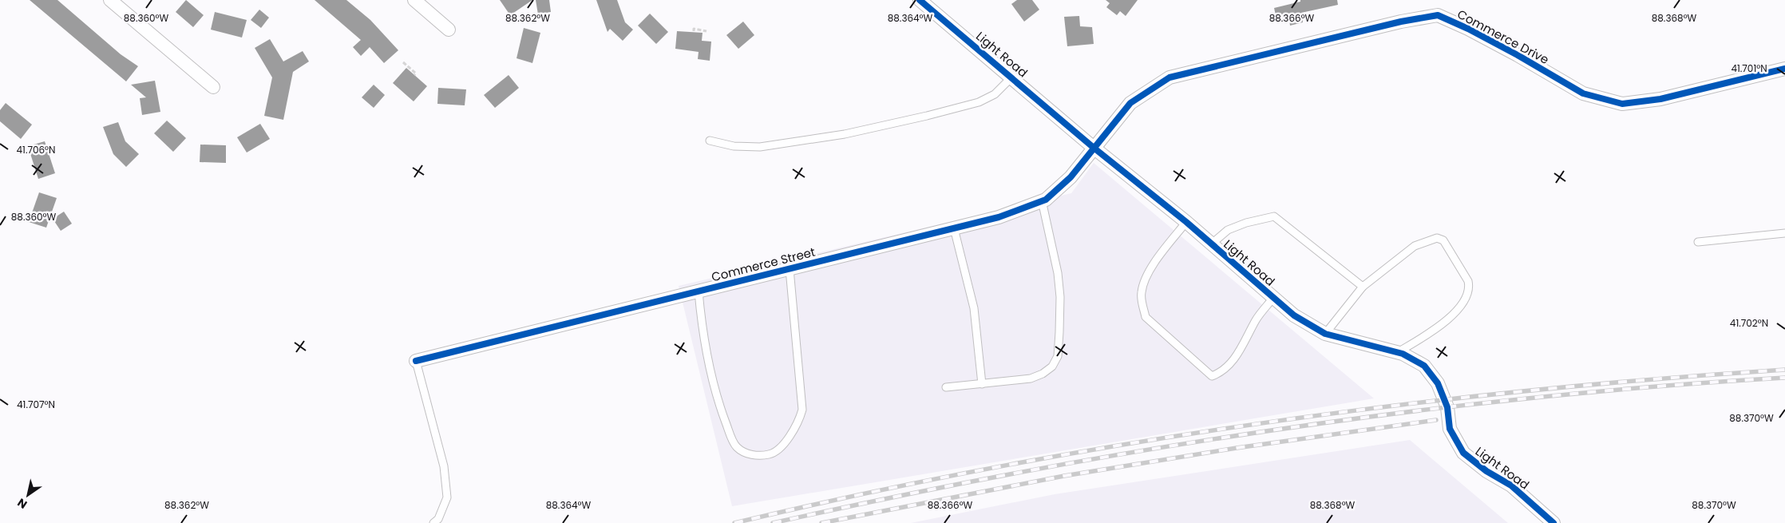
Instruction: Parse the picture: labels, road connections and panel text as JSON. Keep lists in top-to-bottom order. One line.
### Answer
{"streets":{"street":["Commerce Drive","Light Road","Commerce Street"]},"crossings":[["Commerce Drive","Light Road"],["Commerce Drive","Commerce Street"],["Light Road","Commerce Street"]],"north":"bottom left","coordinates":["88.360°W","88.362°W","88.364°W","88.366°W","88.368°W","41.701°N","41.706°N","41.702°N","41.707°N","88.370°W"]}
